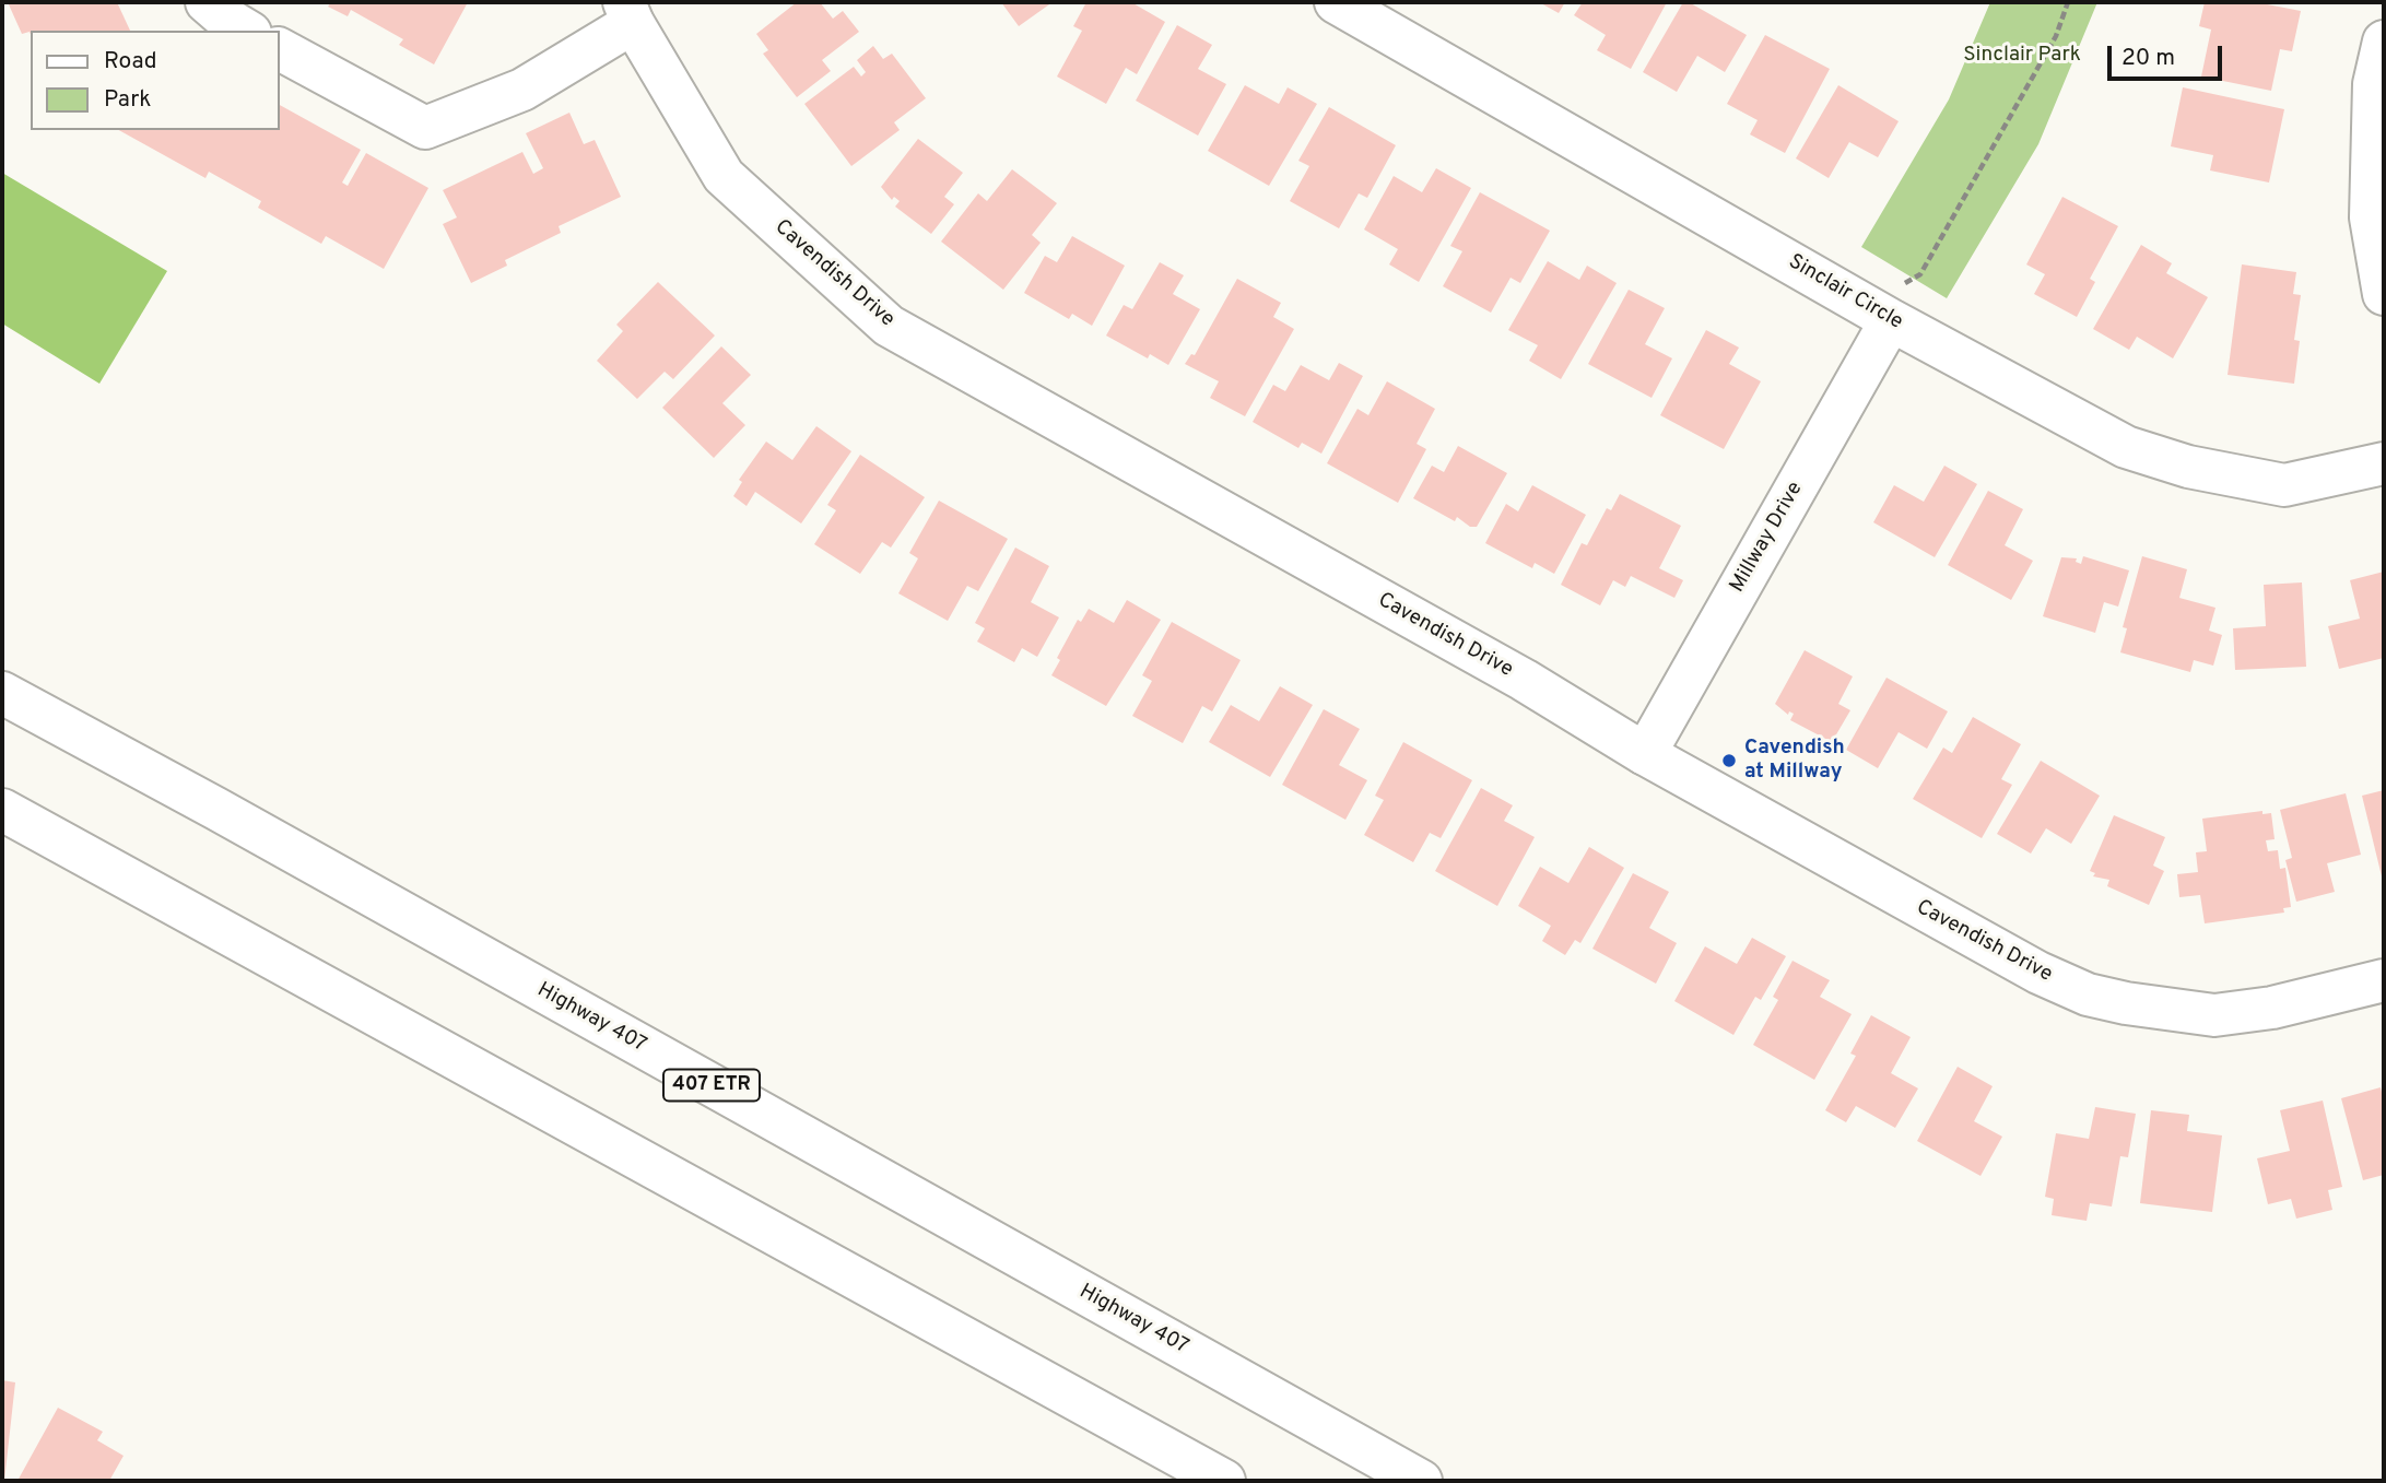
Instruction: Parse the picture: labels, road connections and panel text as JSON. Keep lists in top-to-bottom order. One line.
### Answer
{"streets":{"main road":["Cavendish Drive","Sinclair Circle","Millway Drive","Highway 407","407 ETR"]},"crossings":[["Cavendish Drive","Millway Drive"],["Sinclair Circle","Millway Drive"]],"parks":["Sinclair Park"],"places":["Cavendish at Millway"],"legend":["Road","Park"],"scale_bar":"20 m"}
